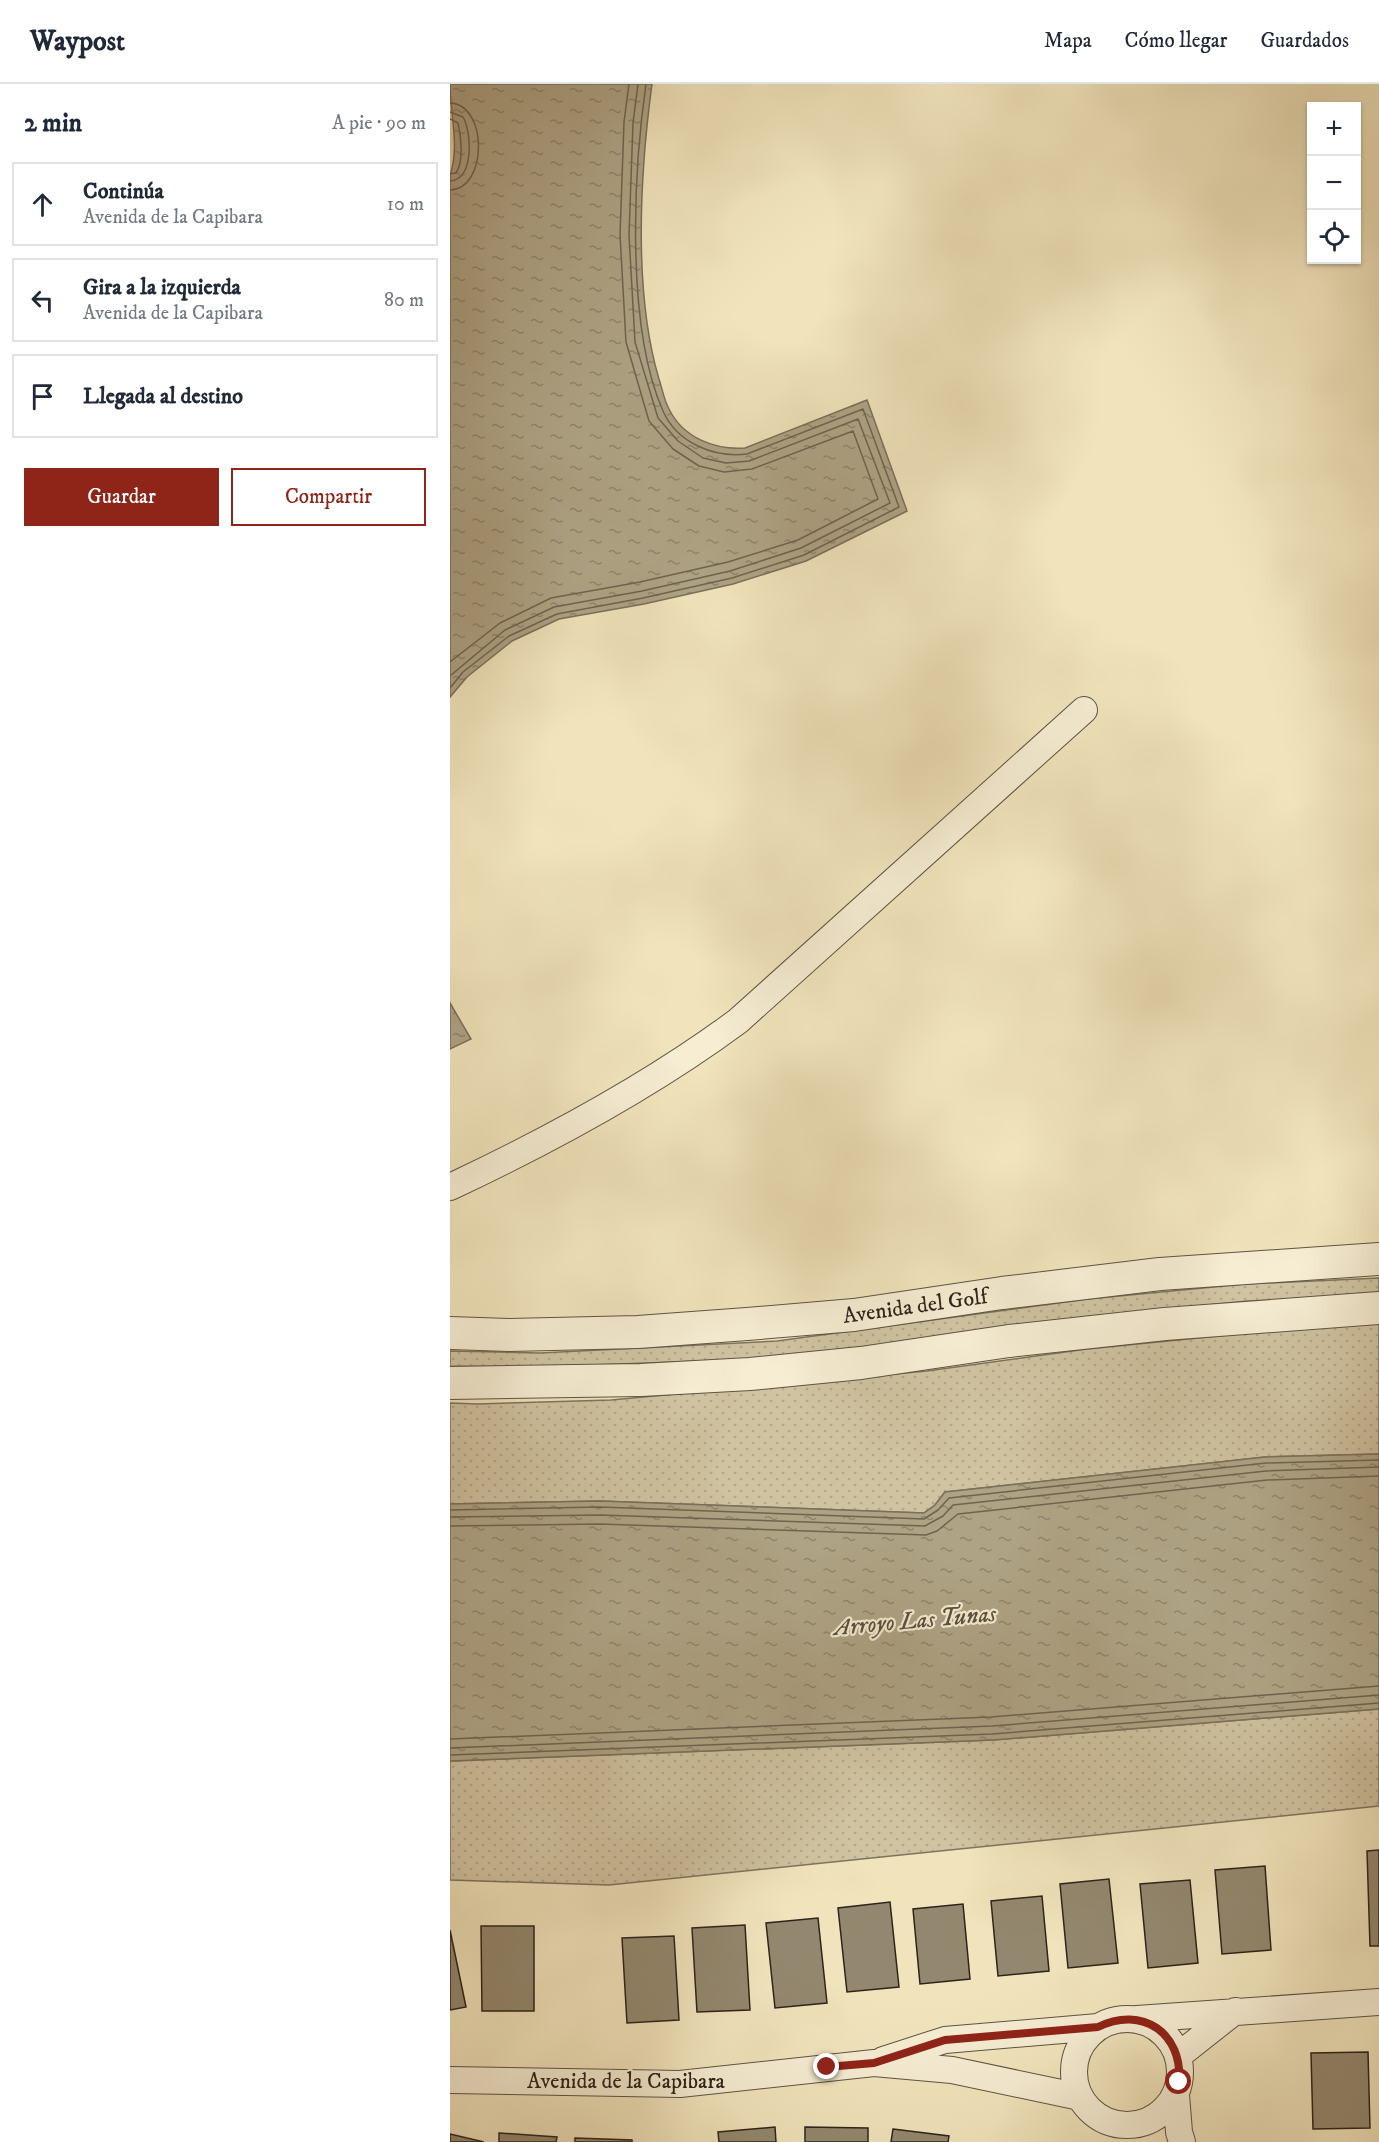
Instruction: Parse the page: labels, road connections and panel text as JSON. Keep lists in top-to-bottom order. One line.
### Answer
{"streets":{"street":["Avenida del Golf","Avenida de la Capibara"]},"water":["Arroyo Las Tunas"],"page":{"header":"Waypost","nav":["Mapa","Cómo llegar","Guardados"],"heading":["2 min","A pie · 90 m"],"map_buttons":["+","−"],"list":[["Continúa","Avenida de la Capibara","10 m"],["Gira a la izquierda","Avenida de la Capibara","80 m"],"Llegada al destino"],"buttons":["Guardar","Compartir"]}}
